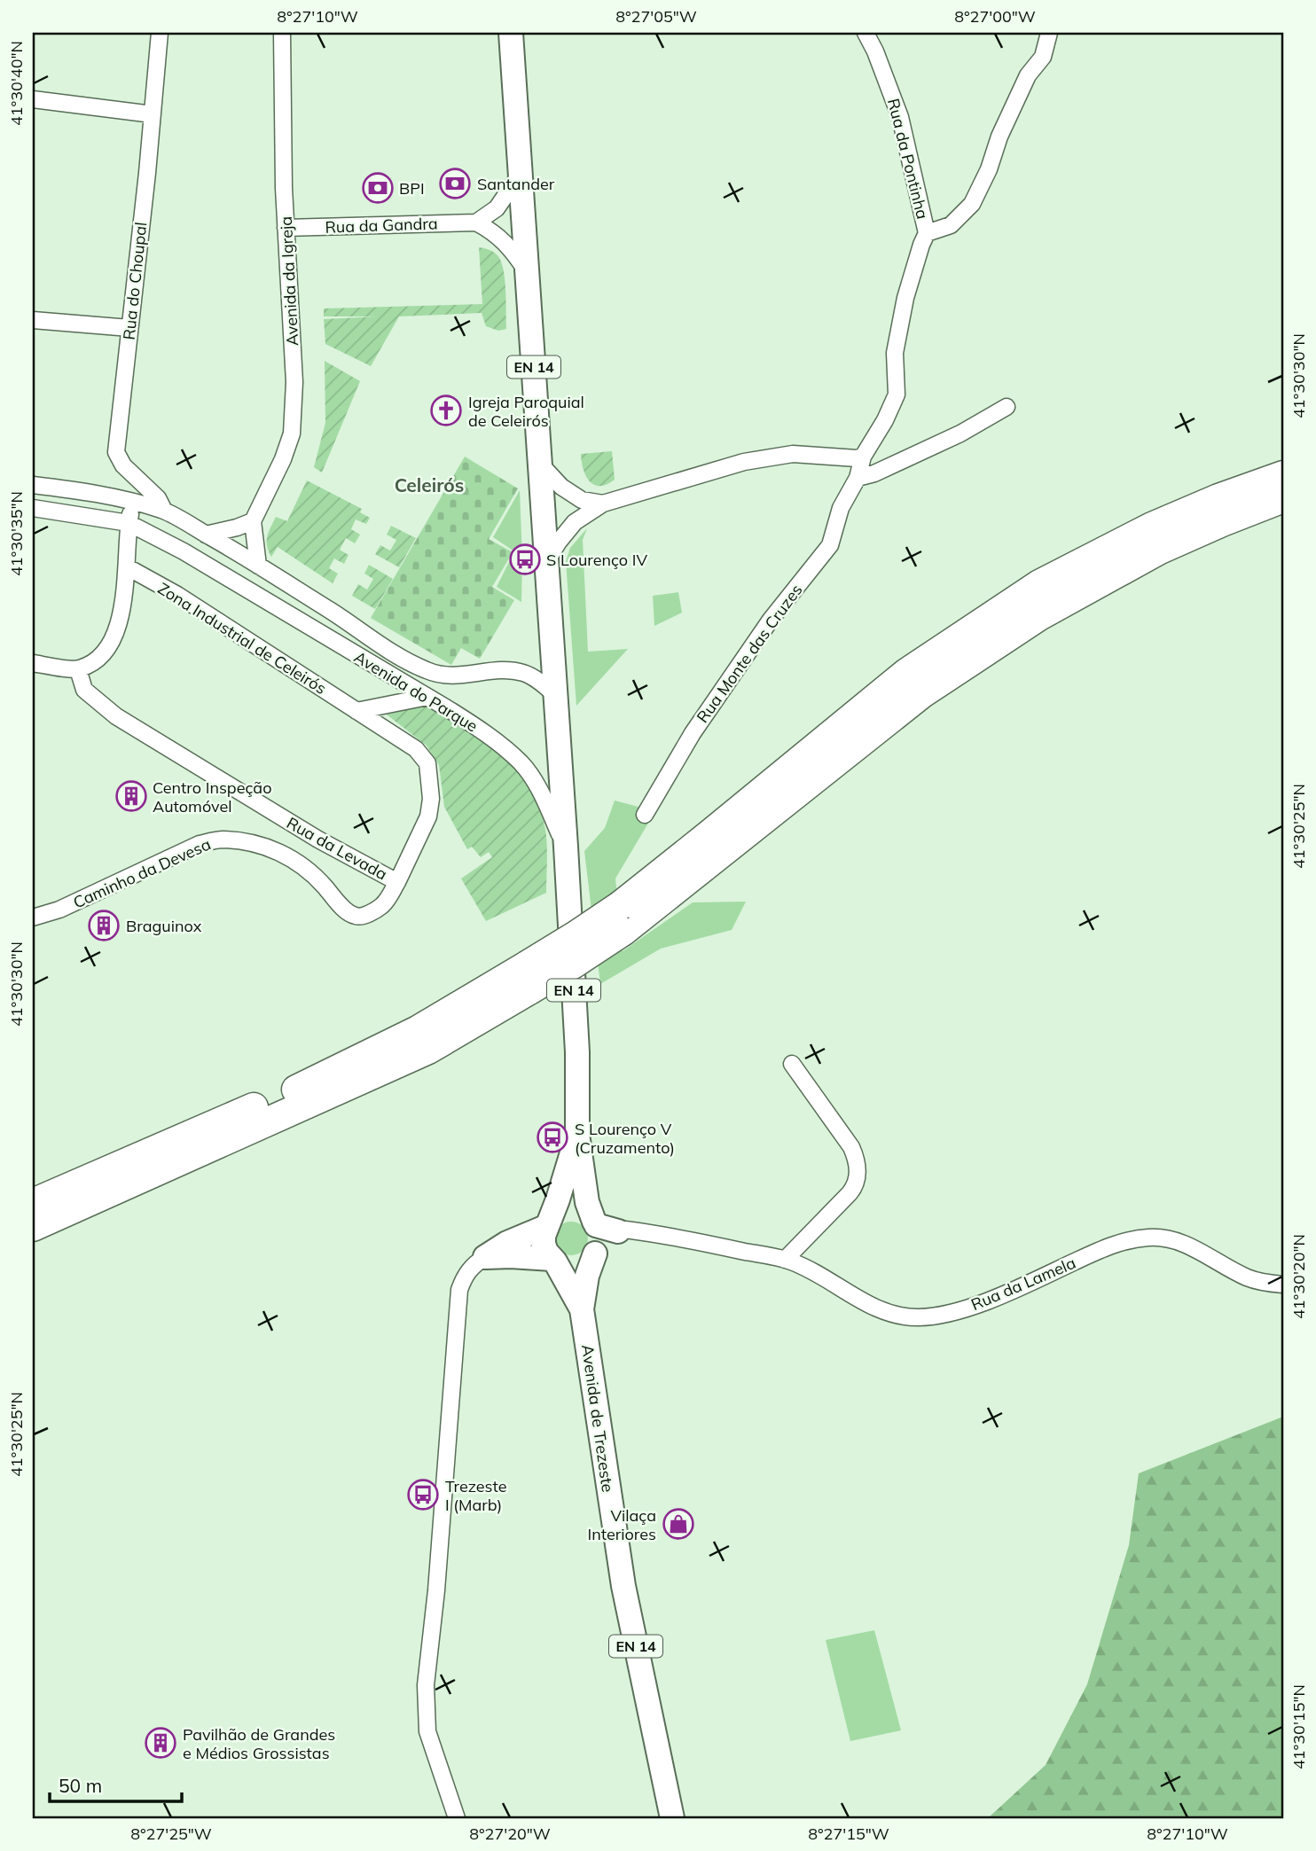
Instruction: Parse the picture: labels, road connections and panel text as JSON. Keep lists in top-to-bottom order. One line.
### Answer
{"streets":{"main road":["EN 14","Avenida de Trezeste"],"street":["Rua da Pontinha","Rua da Gandra","Rua do Choupal","Avenida da Igreja","Zona Industrial de Celeirós","Rua Monte das Cruzes","Avenida do Parque","Rua da Levada","Caminho da Devesa","Rua da Lamela"]},"crossings":[["Rua da Pontinha","Rua Monte das Cruzes"],["Rua da Gandra","Avenida da Igreja"],["Rua do Choupal","Avenida do Parque"],["EN 14","Avenida do Parque"],["EN 14","Rua da Lamela"],["EN 14","Avenida de Trezeste"],["Zona Industrial de Celeirós","Rua da Levada"],["Rua da Levada","Caminho da Devesa"]],"districts":["Celeirós"],"places":{"bank":["Santander","BPI"],"church":["Igreja Paroquial de Celeirós"],"bus stop":["S Lourenço IV","S Lourenço V (Cruzamento)","Trezeste I (Marb)"],"building":["Centro Inspeção Automóvel","Braguinox","Pavilhão de Grandes e Médios Grossistas"],"shop":["Vilaça Interiores"]},"scale_bar":"50 m","coordinates":["8°27'10\"W","8°27'05\"W","8°27'00\"W","41°30'40\"N","41°30'30\"N","41°30'35\"N","41°30'25\"N","41°30'20\"N","41°30'15\"N","8°27'25\"W","8°27'20\"W","8°27'15\"W"]}
